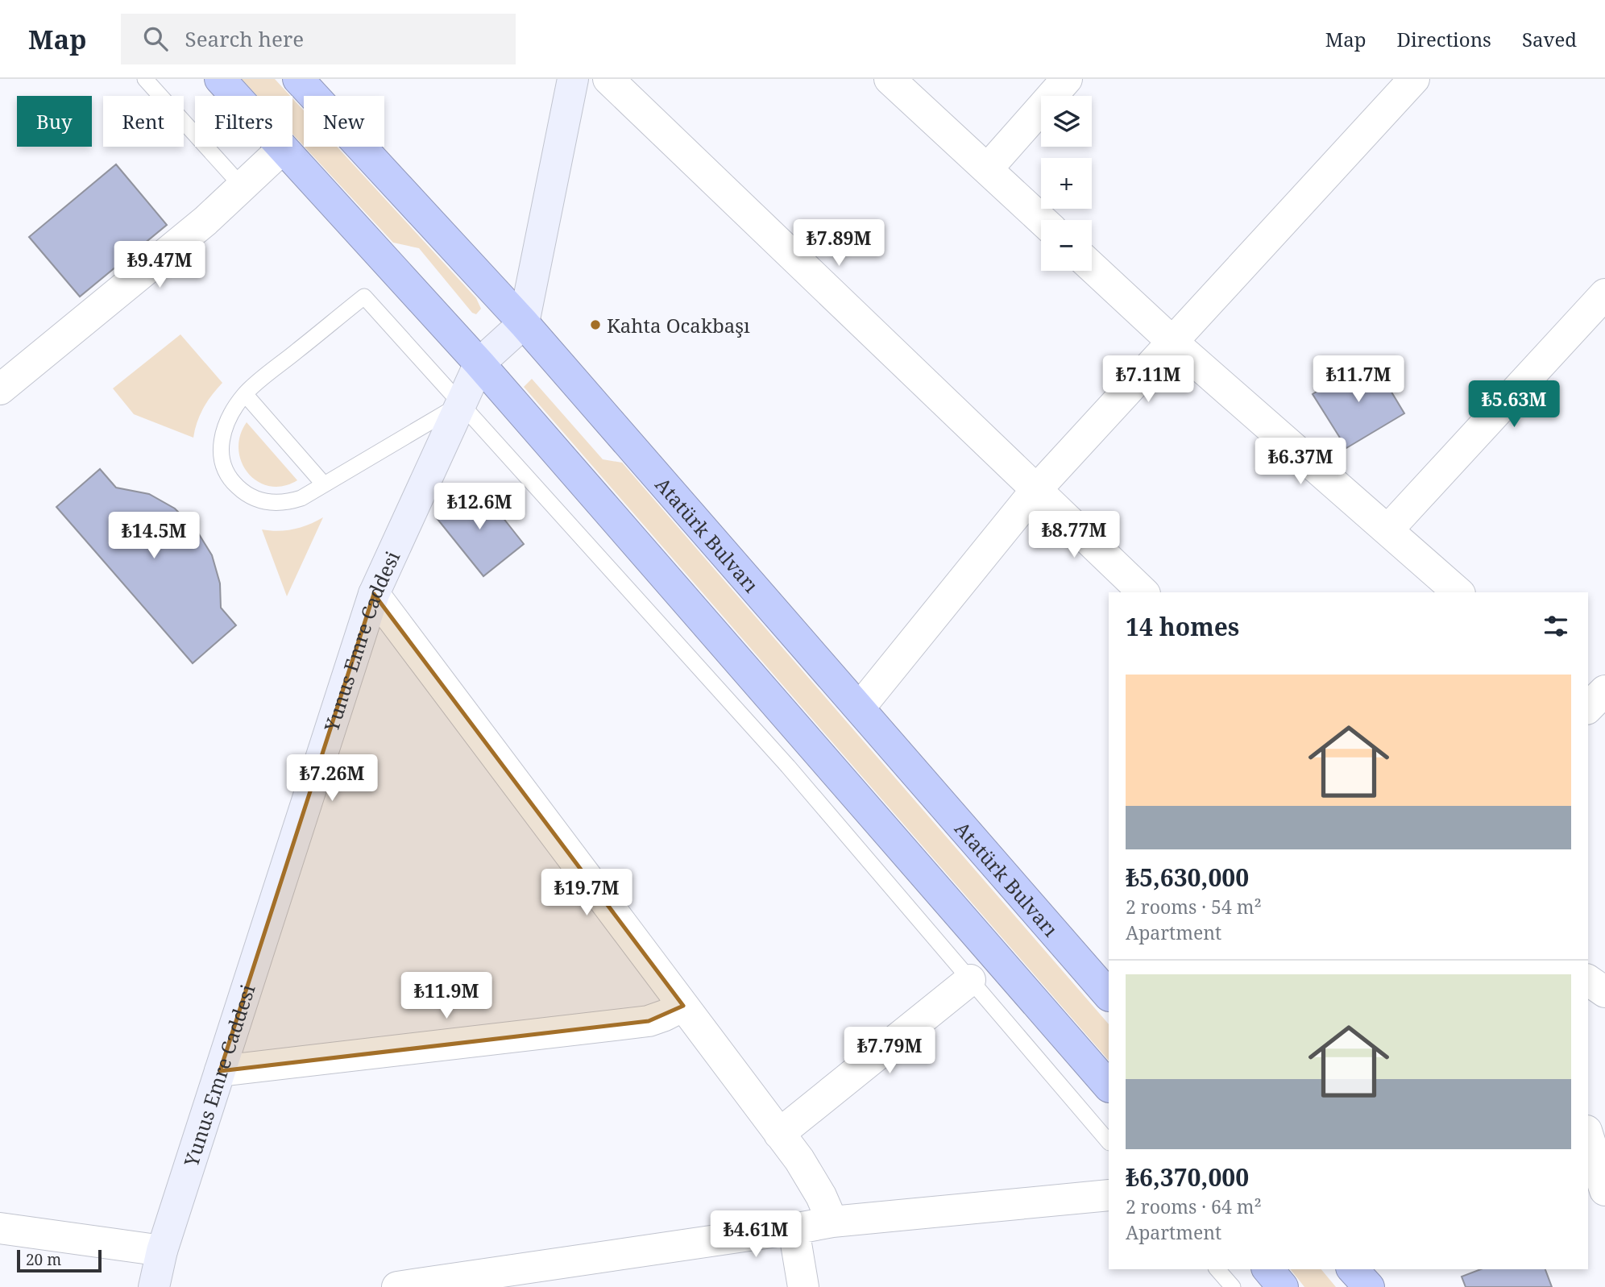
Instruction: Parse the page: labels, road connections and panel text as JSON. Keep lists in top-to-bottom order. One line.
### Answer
{"streets":{"highway":["Atatürk Bulvarı"],"street":["Yunus Emre Caddesi"]},"crossings":[["Atatürk Bulvarı","Yunus Emre Caddesi"]],"places":["Kahta Ocakbaşı"],"scale_bar":"20 m","page":{"header":"Map","search":"Search here","nav":["Map","Directions","Saved"],"map_buttons":["+","−"],"chip":["Buy","Rent","Filters","New"],"price":["₺7.89M","₺9.47M","₺7.11M","₺11.7M","₺5.63M","₺6.37M","₺12.6M","₺8.77M","₺14.5M","₺7.26M","₺19.7M","₺11.9M","₺7.79M","₺4.61M"],"heading":"14 homes","list":[{"name":"₺5,630,000","note":"2 rooms · 54 m² · Apartment"},{"name":"₺6,370,000","note":"2 rooms · 64 m² · Apartment"}],"scale":"20 m"}}
